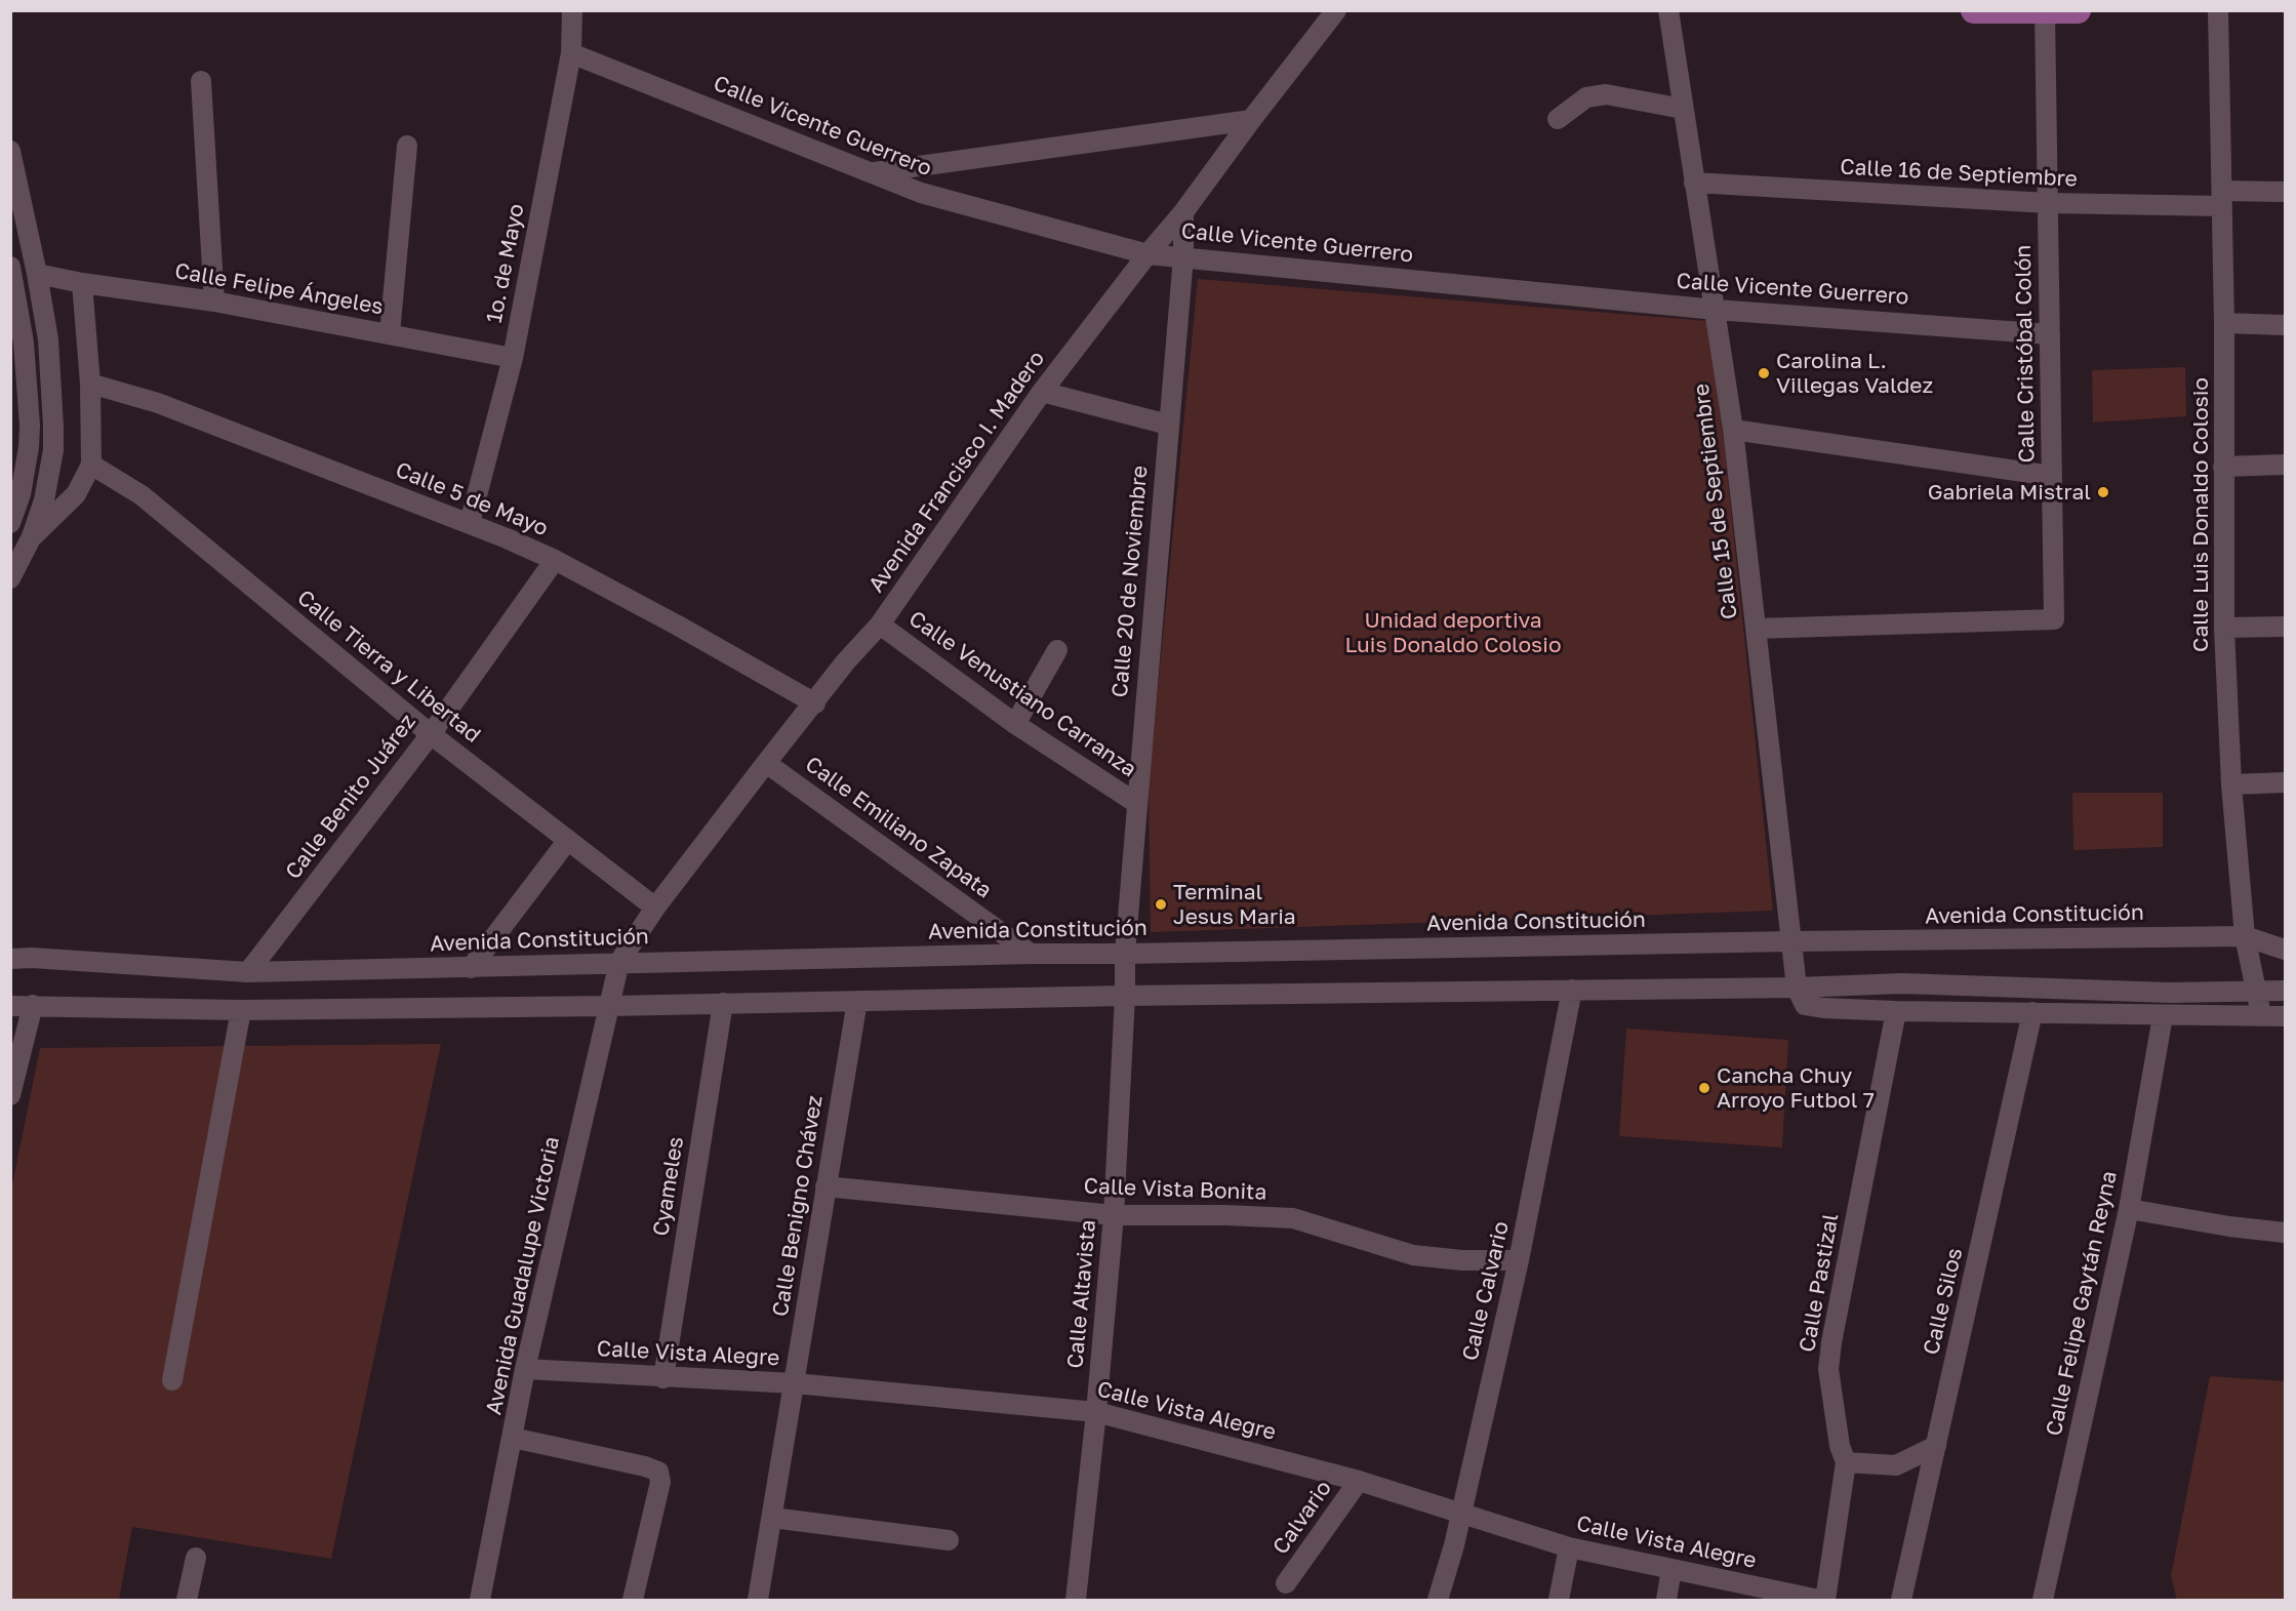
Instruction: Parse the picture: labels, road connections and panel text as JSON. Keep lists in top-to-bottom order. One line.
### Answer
{"streets":{"street":["Calle Vicente Guerrero","Calle 16 de Septiembre","1o. de Mayo","Calle Felipe Ángeles","Calle Cristóbal Colón","Avenida Francisco I. Madero","Calle 5 de Mayo","Calle 15 de Septiembre","Calle Luis Donaldo Colosio","Calle 20 de Noviembre","Calle Tierra y Libertad","Calle Venustiano Carranza","Calle Benito Juárez","Calle Emiliano Zapata","Avenida Constitución","Cyameles","Calle Vista Bonita","Calle Benigno Chávez","Avenida Guadalupe Victoria","Calle Pastizal","Calle Calvario","Calle Altavista","Calle Silos","Calle Felipe Gaytán Reyna","Calle Vista Alegre","Calvario"]},"crossings":[["Calle Vicente Guerrero","1o. de Mayo"],["Calle Vicente Guerrero","Calle Cristóbal Colón"],["Calle Vicente Guerrero","Avenida Francisco I. Madero"],["Calle Vicente Guerrero","Calle 15 de Septiembre"],["Calle Vicente Guerrero","Calle 20 de Noviembre"],["Calle 16 de Septiembre","Calle Cristóbal Colón"],["Calle 16 de Septiembre","Calle 15 de Septiembre"],["Calle 16 de Septiembre","Calle Luis Donaldo Colosio"],["1o. de Mayo","Calle Felipe Ángeles"],["1o. de Mayo","Calle 5 de Mayo"],["Calle Cristóbal Colón","Calle 15 de Septiembre"],["Avenida Francisco I. Madero","Calle 5 de Mayo"],["Avenida Francisco I. Madero","Calle 20 de Noviembre"],["Avenida Francisco I. Madero","Calle Tierra y Libertad"],["Avenida Francisco I. Madero","Calle Venustiano Carranza"],["Avenida Francisco I. Madero","Calle Emiliano Zapata"],["Avenida Francisco I. Madero","Avenida Constitución"],["Avenida Francisco I. Madero","Avenida Guadalupe Victoria"],["Calle 5 de Mayo","Calle Benito Juárez"],["Calle 15 de Septiembre","Avenida Constitución"],["Calle Luis Donaldo Colosio","Avenida Constitución"],["Calle 20 de Noviembre","Calle Venustiano Carranza"],["Calle 20 de Noviembre","Avenida Constitución"],["Calle 20 de Noviembre","Calle Altavista"],["Calle Tierra y Libertad","Calle Benito Juárez"],["Calle Benito Juárez","Avenida Constitución"],["Calle Emiliano Zapata","Avenida Constitución"],["Avenida Constitución","Avenida Guadalupe Victoria"],["Avenida Constitución","Calle Altavista"],["Cyameles","Calle Vista Alegre"],["Calle Vista Bonita","Calle Benigno Chávez"],["Calle Vista Bonita","Calle Calvario"],["Calle Vista Bonita","Calle Altavista"],["Calle Benigno Chávez","Calle Vista Alegre"],["Avenida Guadalupe Victoria","Calle Vista Alegre"],["Calle Calvario","Calle Vista Alegre"],["Calle Altavista","Calle Vista Alegre"],["Calle Vista Alegre","Calvario"]],"parks":["Unidad deportiva Luis Donaldo Colosio"],"places":["Carolina L. Villegas Valdez","Gabriela Mistral","Terminal Jesus Maria","Cancha Chuy Arroyo Futbol 7"]}
